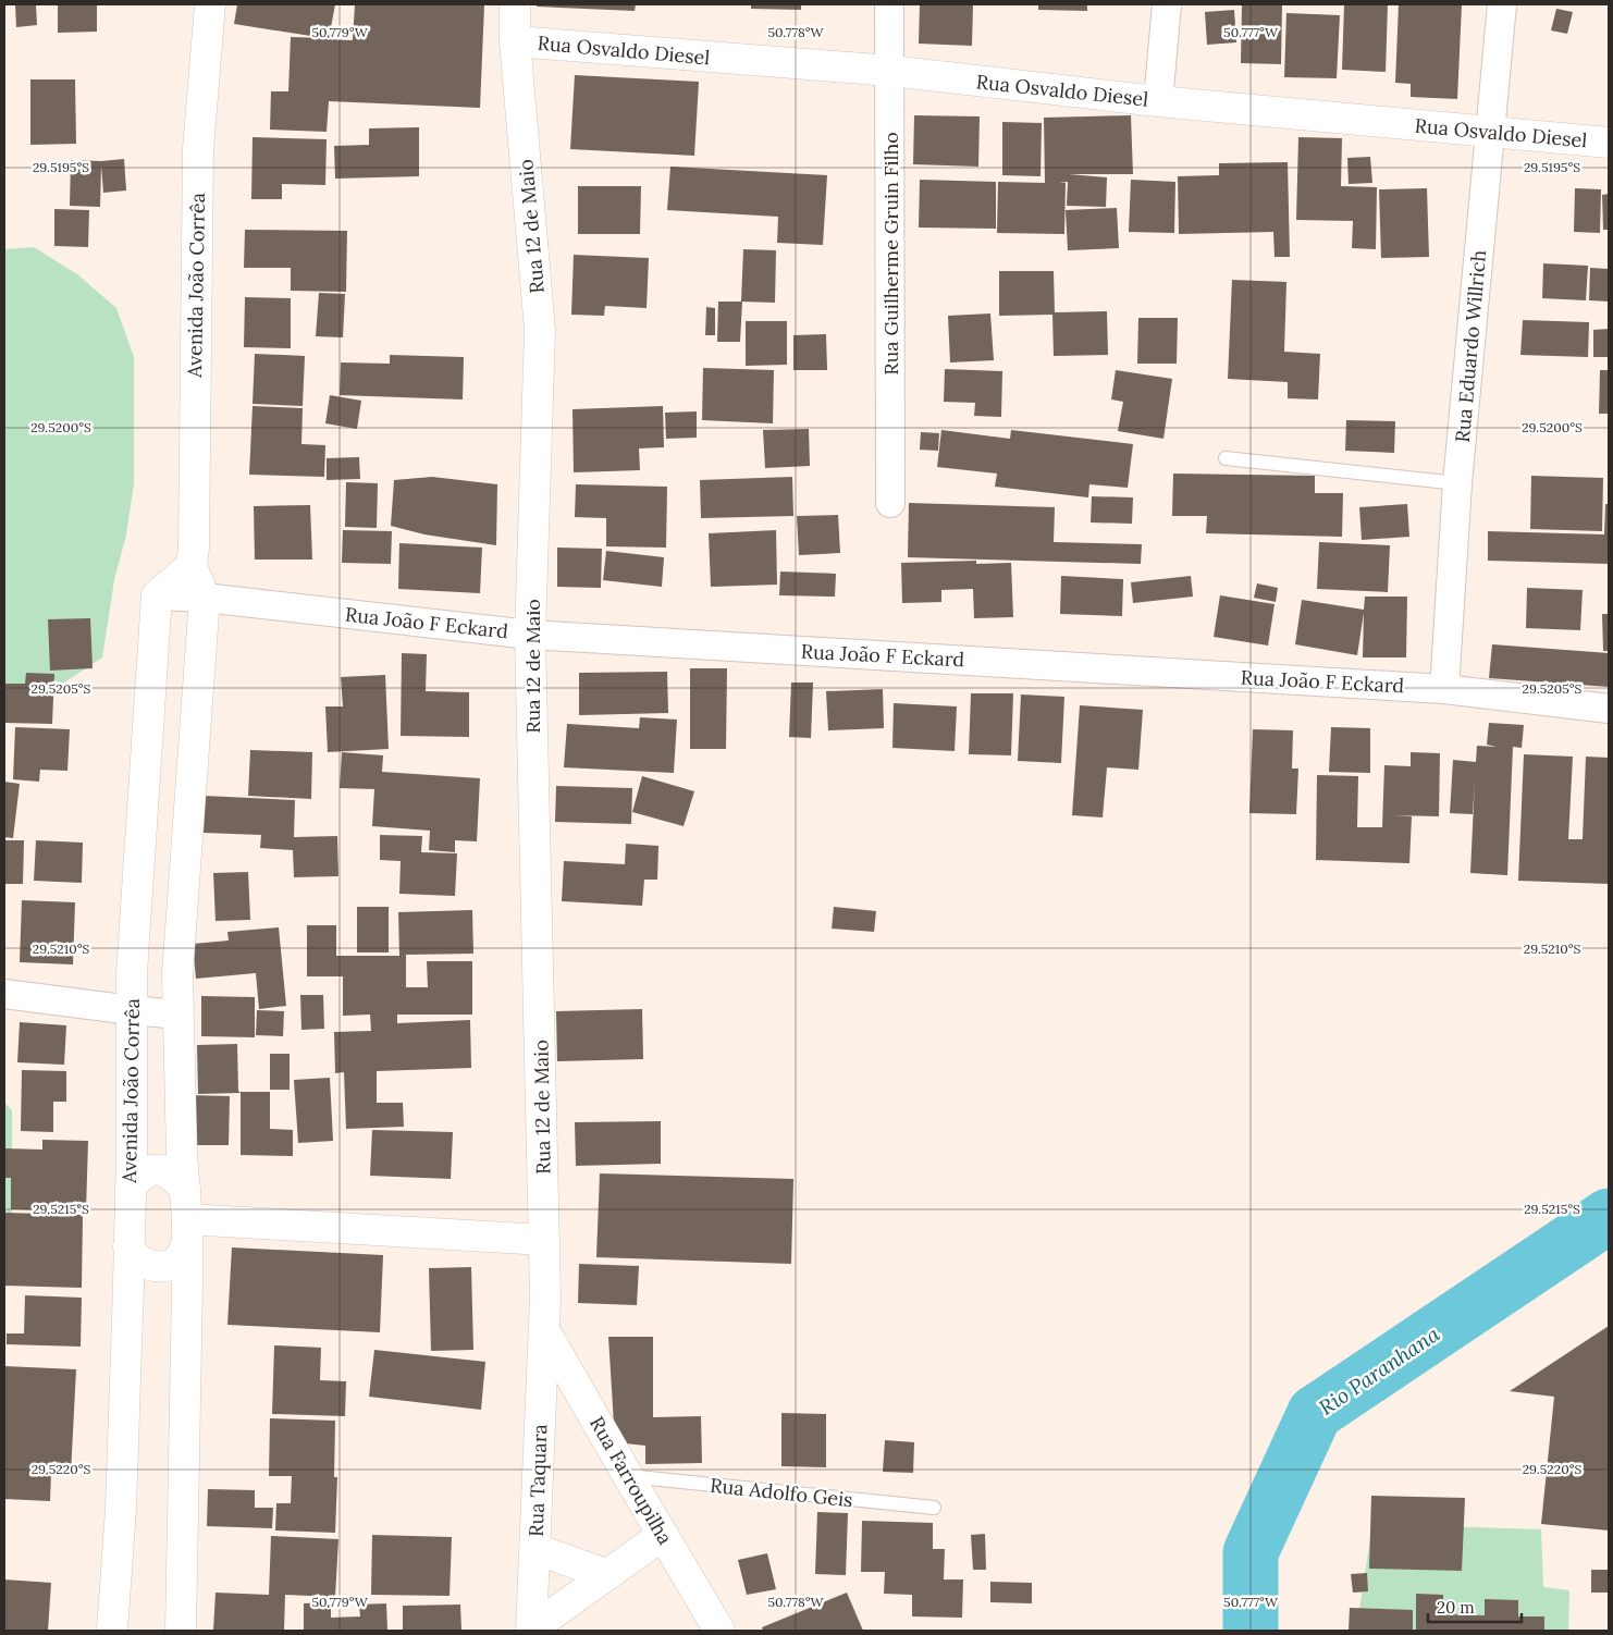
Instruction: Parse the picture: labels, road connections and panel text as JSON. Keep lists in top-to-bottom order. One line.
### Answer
{"streets":{"street":["Rua Osvaldo Diesel","Rua 12 de Maio","Rua Guilherme Gruin Filho","Avenida João Corrêa","Rua Eduardo Willrich","Rua João F Eckard","Rua Taquara","Rua Farroupilha"],"lane":["Rua Adolfo Geis"]},"crossings":[["Rua Osvaldo Diesel","Rua 12 de Maio"],["Rua Osvaldo Diesel","Rua Guilherme Gruin Filho"],["Rua Osvaldo Diesel","Rua Eduardo Willrich"],["Rua 12 de Maio","Rua João F Eckard"],["Rua 12 de Maio","Rua Taquara"],["Rua 12 de Maio","Rua Farroupilha"],["Avenida João Corrêa","Rua João F Eckard"],["Rua Eduardo Willrich","Rua João F Eckard"],["Rua Taquara","Rua Farroupilha"],["Rua Farroupilha","Rua Adolfo Geis"]],"water":["Rio Paranhana"],"scale_bar":"20 m","coordinates":["50.779°W","50.778°W","50.777°W","29.5195°S","29.5200°S","29.5205°S","29.5210°S","29.5215°S","29.5220°S"]}
